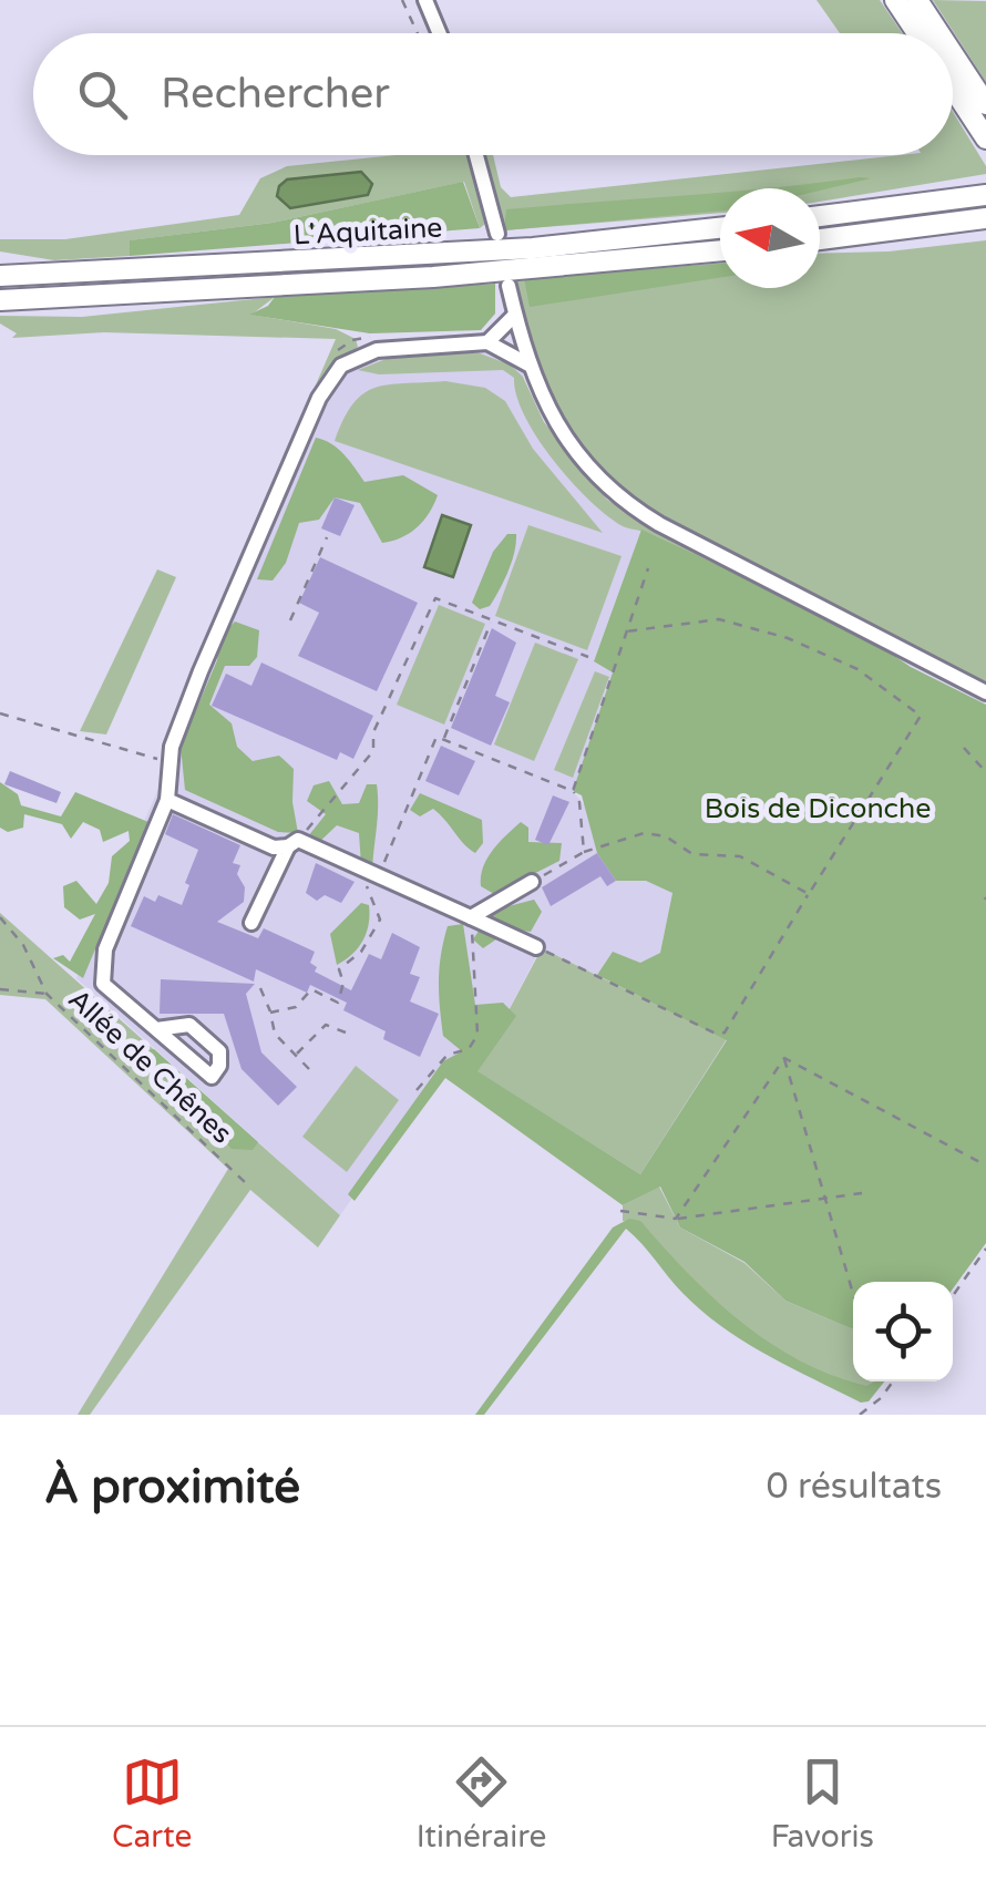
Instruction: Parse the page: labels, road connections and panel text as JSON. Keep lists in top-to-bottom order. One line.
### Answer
{"streets":{"highway":["L'Aquitaine"],"path":["Allée de Chênes"]},"parks":["Bois de Diconche"],"north":"left","page":{"search":"Rechercher","heading":["À proximité","0 résultats"],"nav":["Carte","Itinéraire","Favoris"]}}
